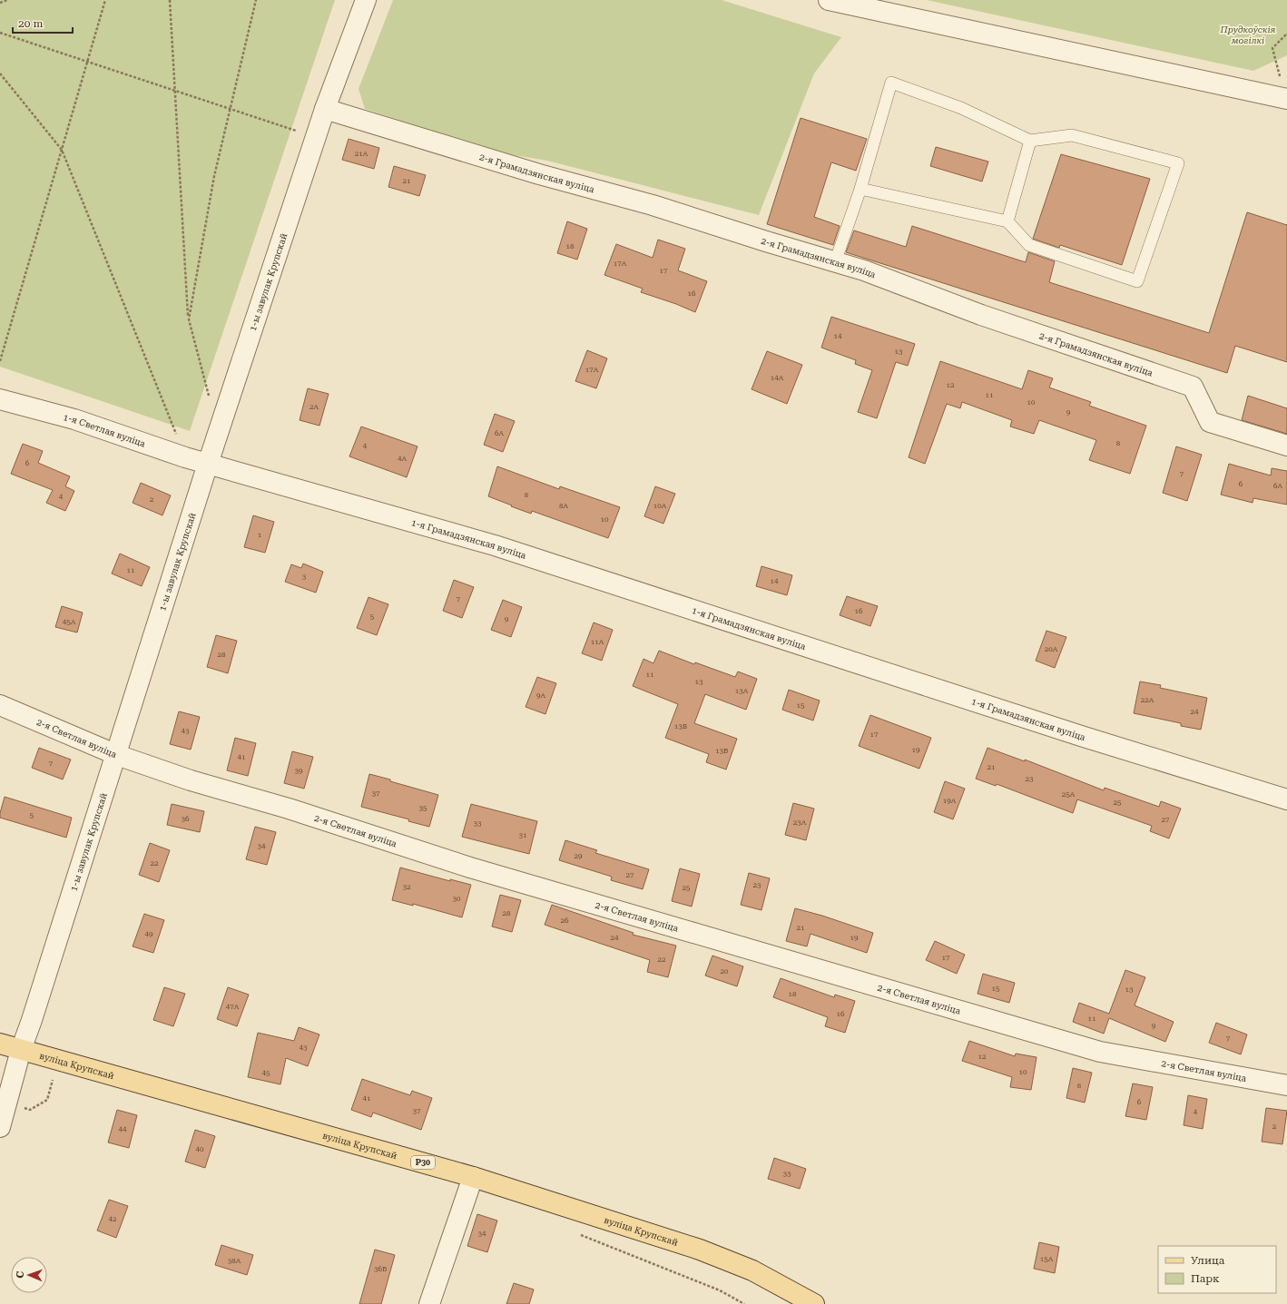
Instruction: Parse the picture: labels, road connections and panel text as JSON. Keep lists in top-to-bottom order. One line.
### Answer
{"streets":{"main road":["вуліца Крупскай","Р30"],"street":["2-я Грамадзянская вуліца","1-ы завулак Крупскай","1-я Светлая вуліца","1-я Грамадзянская вуліца","2-я Светлая вуліца"]},"crossings":[["2-я Грамадзянская вуліца","1-ы завулак Крупскай"],["1-ы завулак Крупскай","1-я Светлая вуліца"],["1-ы завулак Крупскай","1-я Грамадзянская вуліца"],["1-ы завулак Крупскай","2-я Светлая вуліца"],["1-ы завулак Крупскай","вуліца Крупскай"],["1-я Светлая вуліца","1-я Грамадзянская вуліца"]],"parks":["Прудкоўскія могілкі"],"house_numbers":["21A","21","18","17А","17","16","14","13","17А","14А","12","11","10","2А","9","6А","8","4","4А","6","7","6","6A","8","4","2","8А","10А","10","1","11","3","14","7","16","5","9","45А","11А","20А","28","11","13","13А","9А","22А","15","24","13В","43","17","19","13Б","41","7","21","39","23","37","25А","19А","25","35","5","36","27","23А","33","31","34","29","22","27","23","32","25","30","28","26","21","49","24","19","17","22","20","15","13","18","47А","16","11","9","7","43","12","10","45","8","41","6","37","4","2","44","40","33","42","34","15А","38А","36Б"],"legend":["Улица","Парк"],"scale_bar":"20 m","north":"left"}
